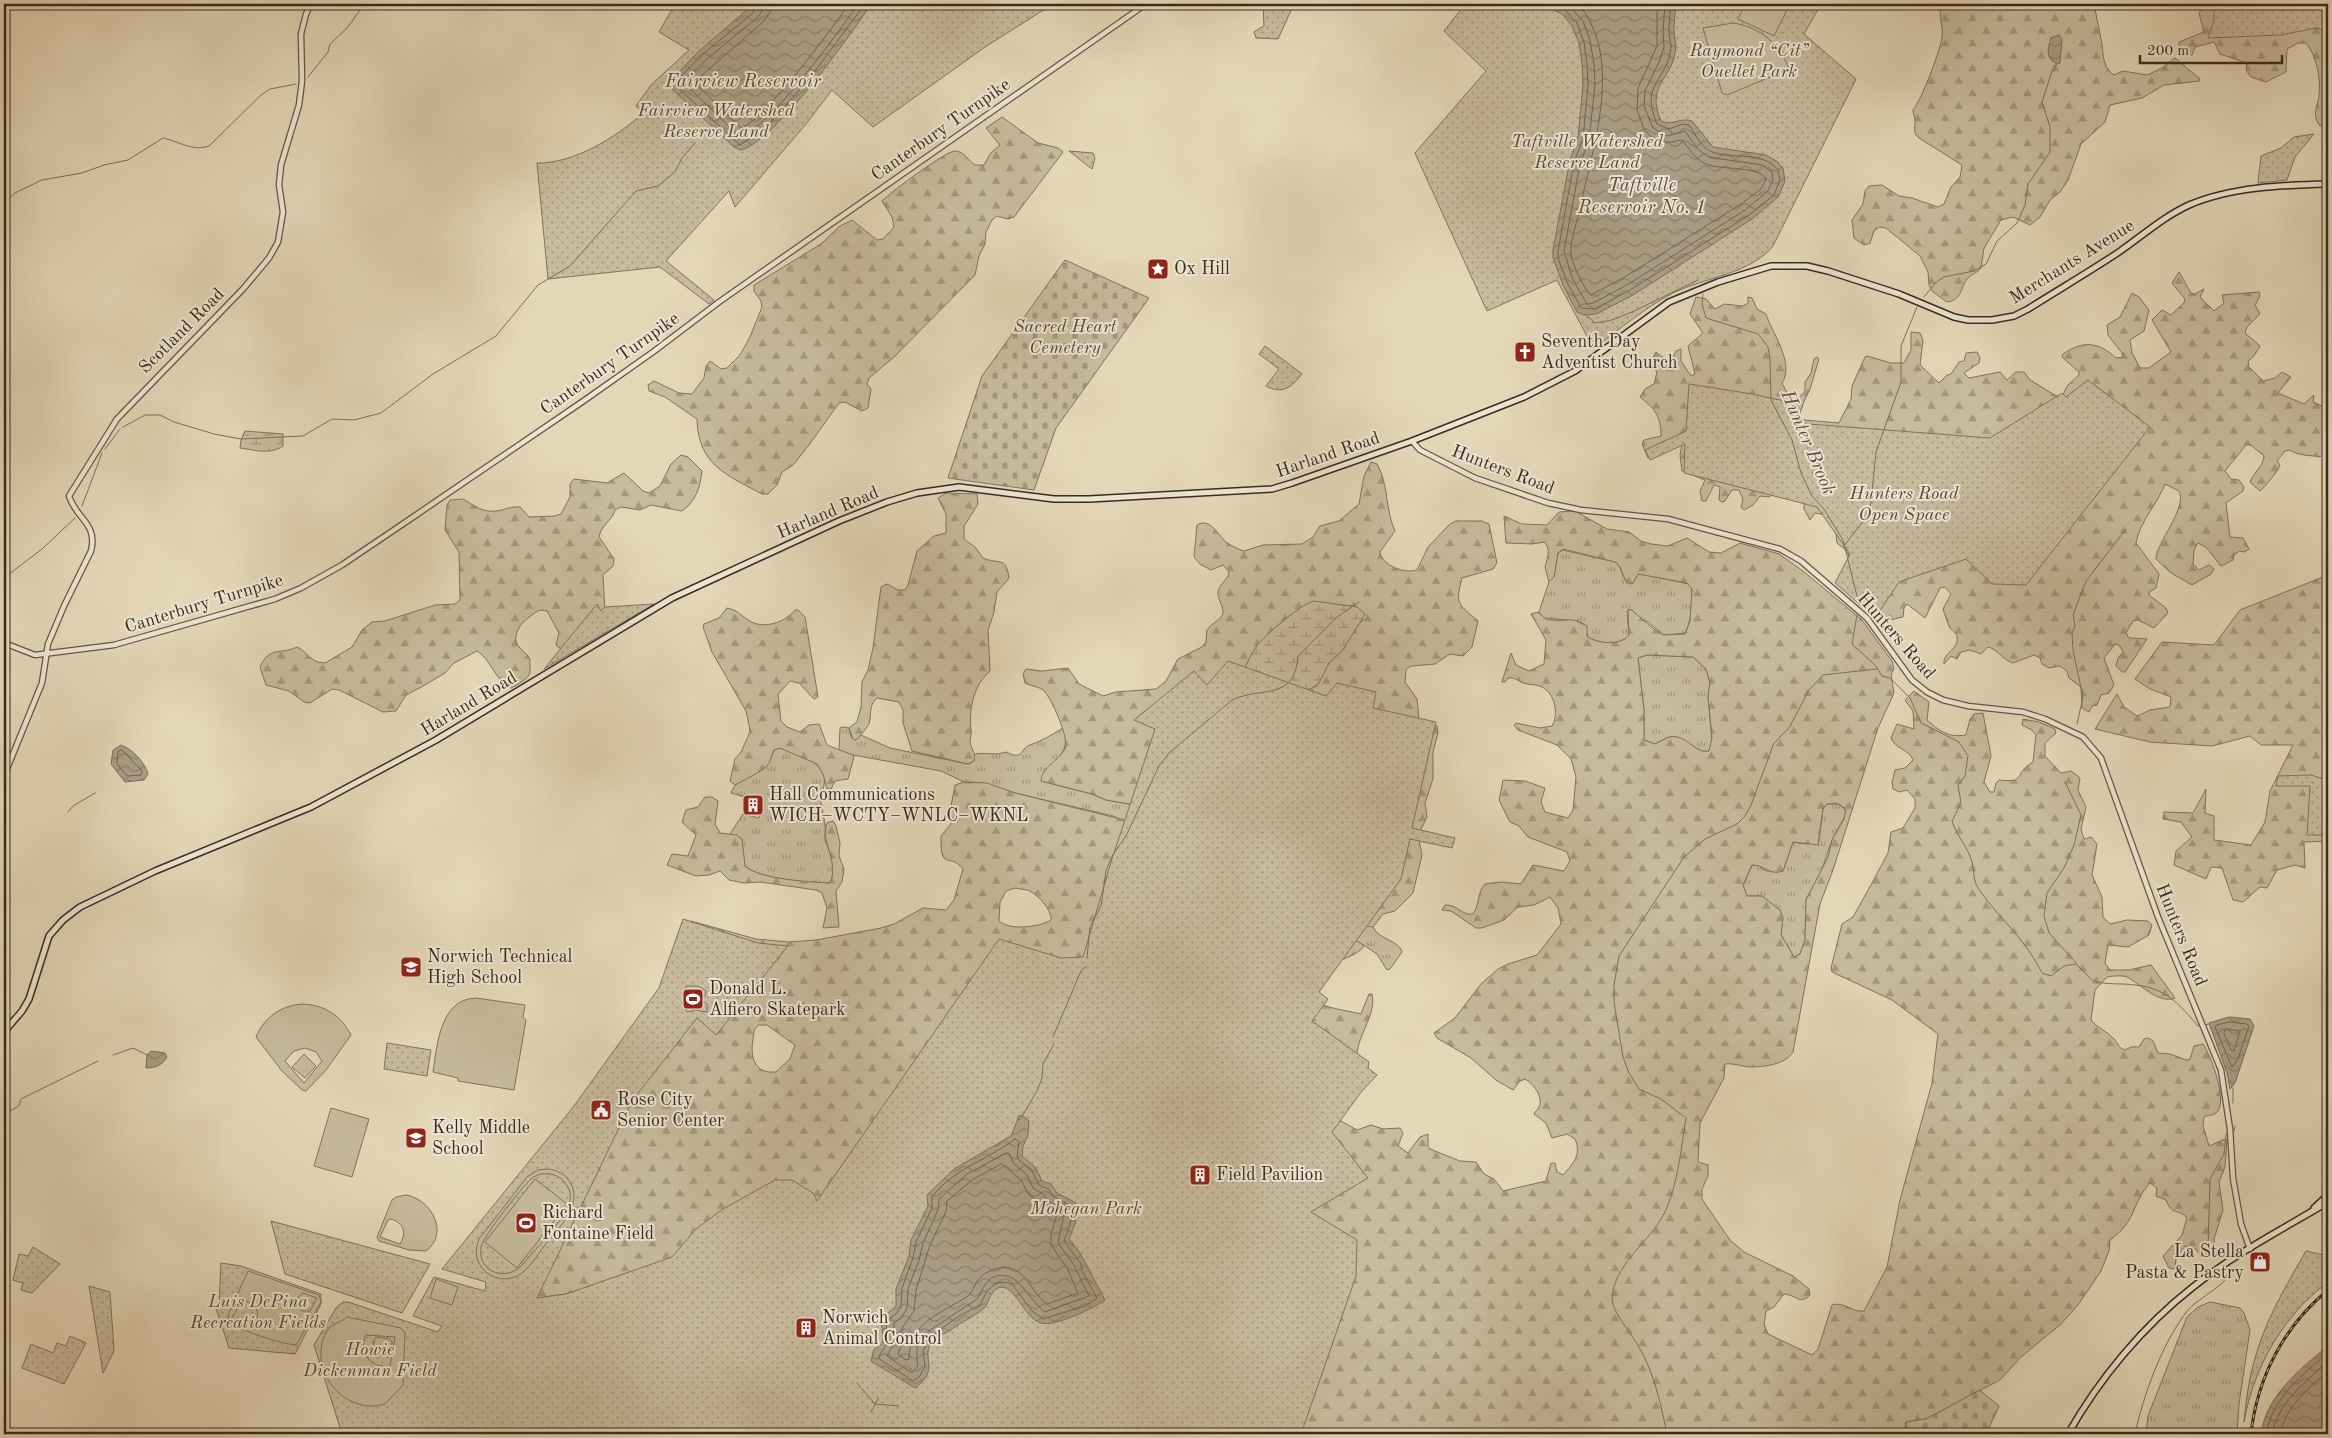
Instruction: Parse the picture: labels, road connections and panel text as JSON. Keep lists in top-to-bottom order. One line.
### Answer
{"streets":{"main road":["Merchants Avenue","Harland Road"],"street":["Canterbury Turnpike","Scotland Road","Hunters Road"]},"crossings":[["Canterbury Turnpike","Scotland Road"],["Merchants Avenue","Harland Road"],["Harland Road","Hunters Road"]],"water":["Fairview Reservoir","Taftville Reservoir No. 1","Hunter Brook"],"parks":["Raymond “Cit” Ouellet Park","Fairview Watershed Reserve Land","Taftville Watershed Reserve Land","Sacred Heart Cemetery","Hunters Road Open Space","Mohegan Park","Luis DePina Recreation Fields","Howie Dickenman Field"],"places":{"place":["Ox Hill"],"church":["Seventh Day Adventist Church"],"building":["Hall Communications WICH–WCTY–WNLC–WKNL","Field Pavilion","Norwich Animal Control"],"school or university":["Norwich Technical High School","Kelly Middle School"],"sports":["Donald L. Alfiero Skatepark","Richard Fontaine Field"],"public building":["Rose City Senior Center"],"shop":["La Stella Pasta & Pastry"]},"scale_bar":"200 m"}
